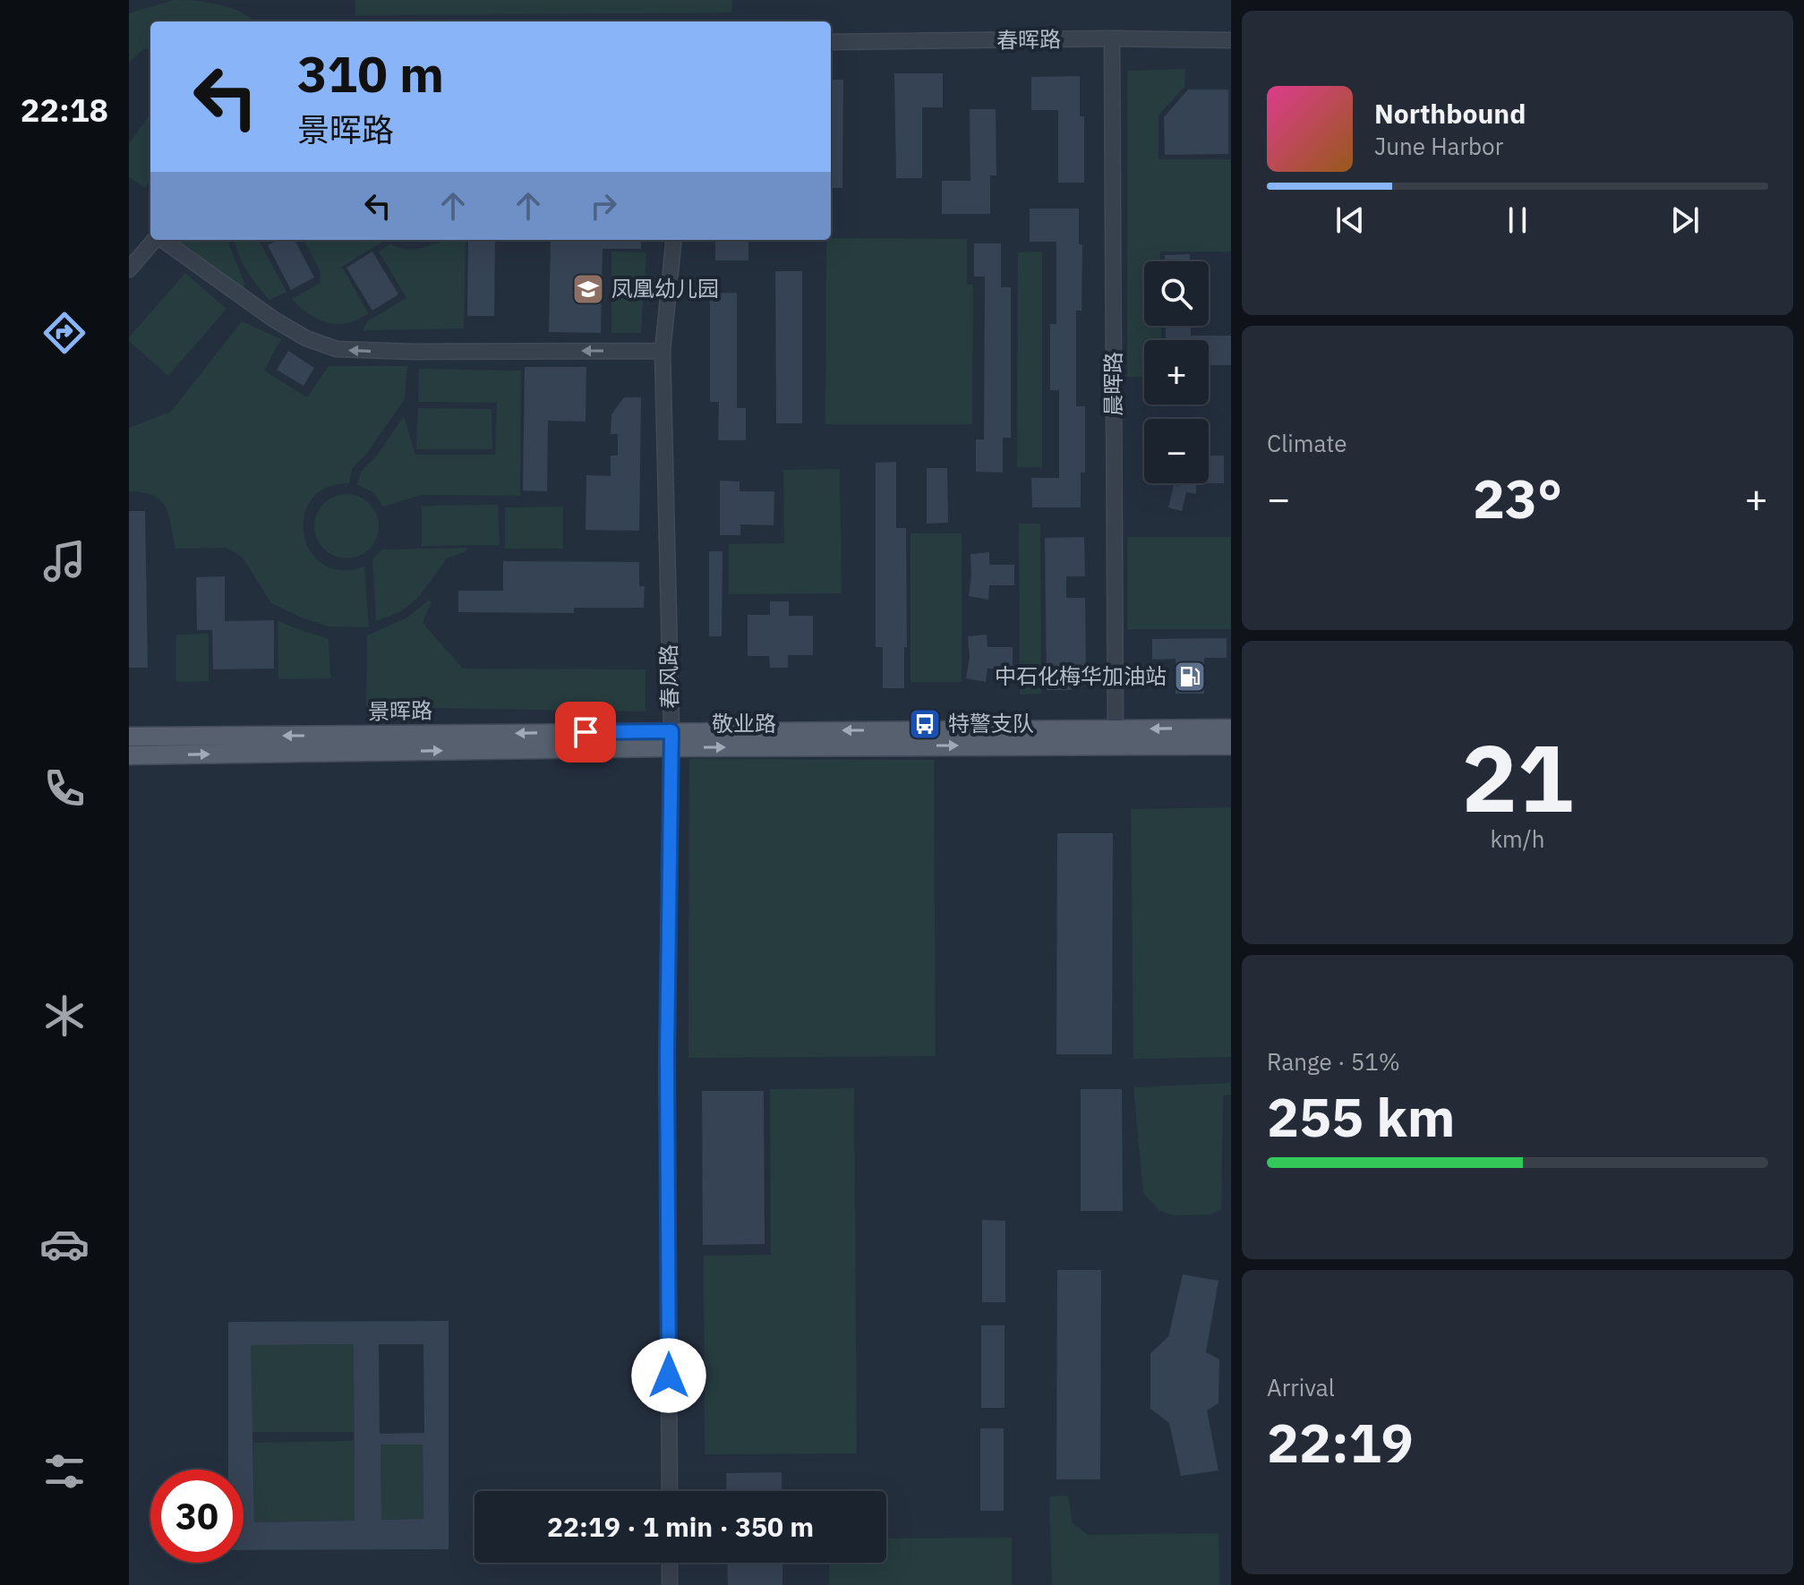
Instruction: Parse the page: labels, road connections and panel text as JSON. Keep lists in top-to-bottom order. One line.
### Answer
{"streets":{"main road":["景晖路","敬业路"],"street":["春晖路","晨晖路","春风路"]},"crossings":[["春晖路","晨晖路"],["晨晖路","敬业路"],["春风路","景晖路"],["春风路","敬业路"],["景晖路","敬业路"]],"one_way":["景晖路"],"places":{"school or university":["凤凰幼儿园"],"fuel station":["中石化梅华加油站"],"bus stop":["特警支队"]},"page":{"tabs":"22:18","turn":["310 m","景晖路"],"song":["Northbound","June Harbor"],"map_buttons":["+","−"],"tile":["Climate",["21","km/h"],["Range · 51%","255 km"],["Arrival","22:19"]],"heat":["−","23°","+"],"limit":"30","trip":"22:19 · 1 min · 350 m"}}
